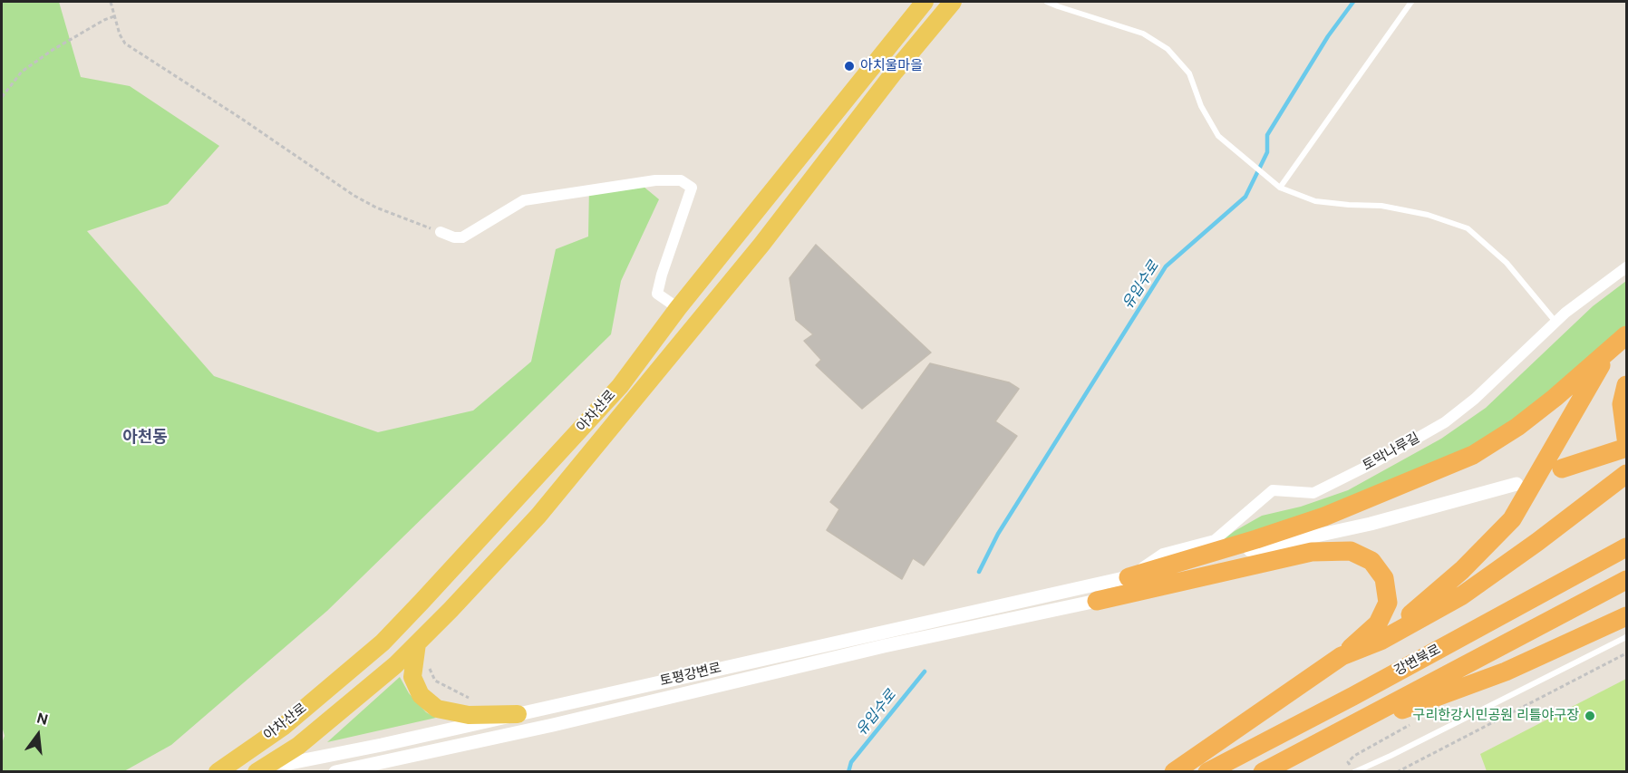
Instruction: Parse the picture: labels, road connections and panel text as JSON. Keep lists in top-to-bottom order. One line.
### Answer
{"streets":{"highway":["강변북로"],"main road":["아차산로"],"street":["토막나루길","토평강변로"]},"crossings":[["아차산로","토평강변로"],["토막나루길","토평강변로"]],"districts":["아천동"],"water":["유입수로"],"places":["아치울마을","구리한강시민공원 리틀야구장"],"north":"top"}
